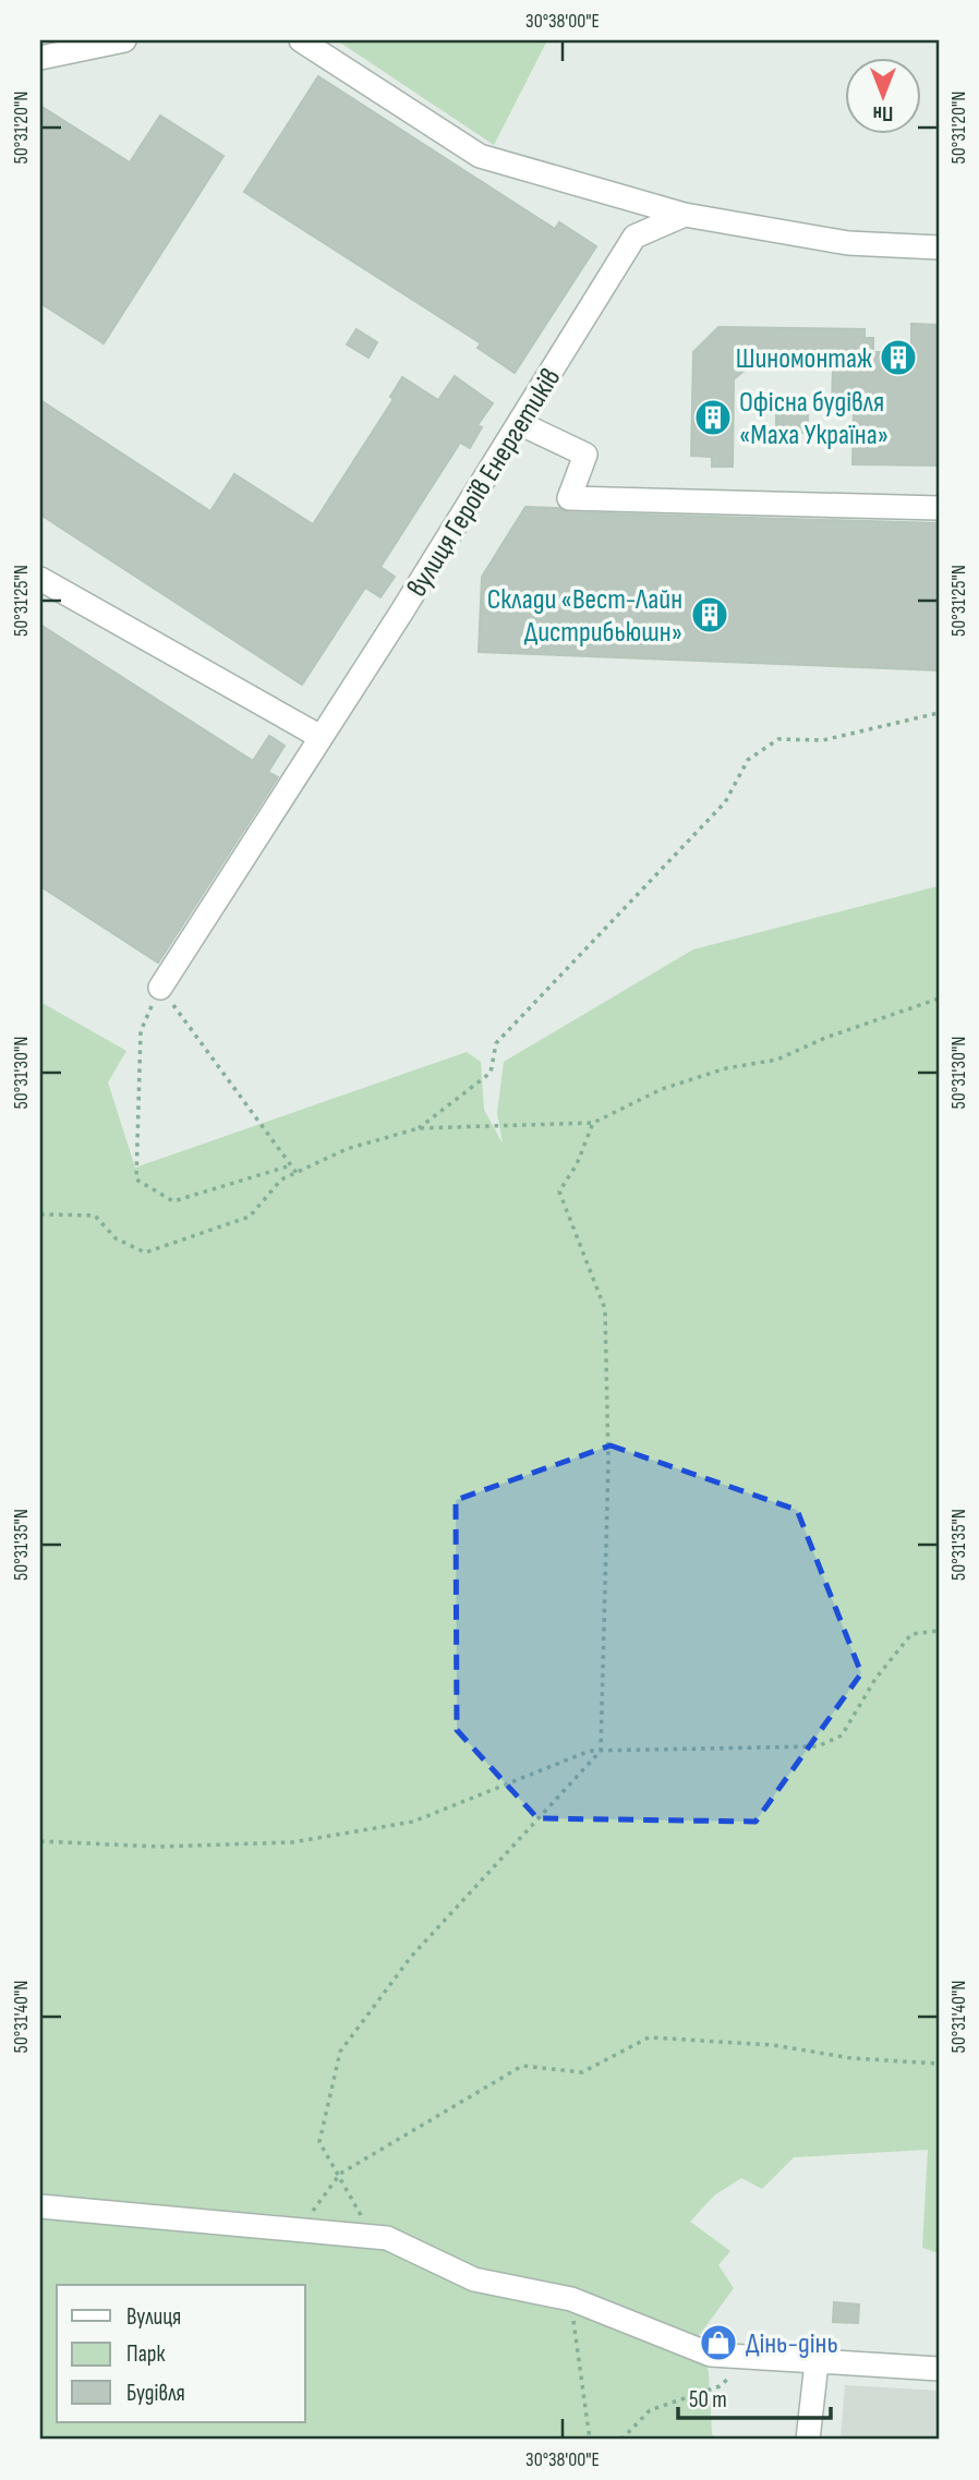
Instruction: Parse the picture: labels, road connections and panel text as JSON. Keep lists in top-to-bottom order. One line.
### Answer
{"streets":{"street":["вулиця Героїв Енергетиків"]},"places":{"building":["Шиномонтаж","Офісна будівля «Маха Україна»","Склади «Вест-Лайн Дистрибьюшн»"],"shop":["Дінь-дінь"]},"legend":["Вулиця","Парк","Будівля"],"scale_bar":"50 m","north":"bottom","coordinates":["30°38'00\"E","50°31'20\"N","50°31'25\"N","50°31'30\"N","50°31'35\"N","50°31'40\"N"]}
